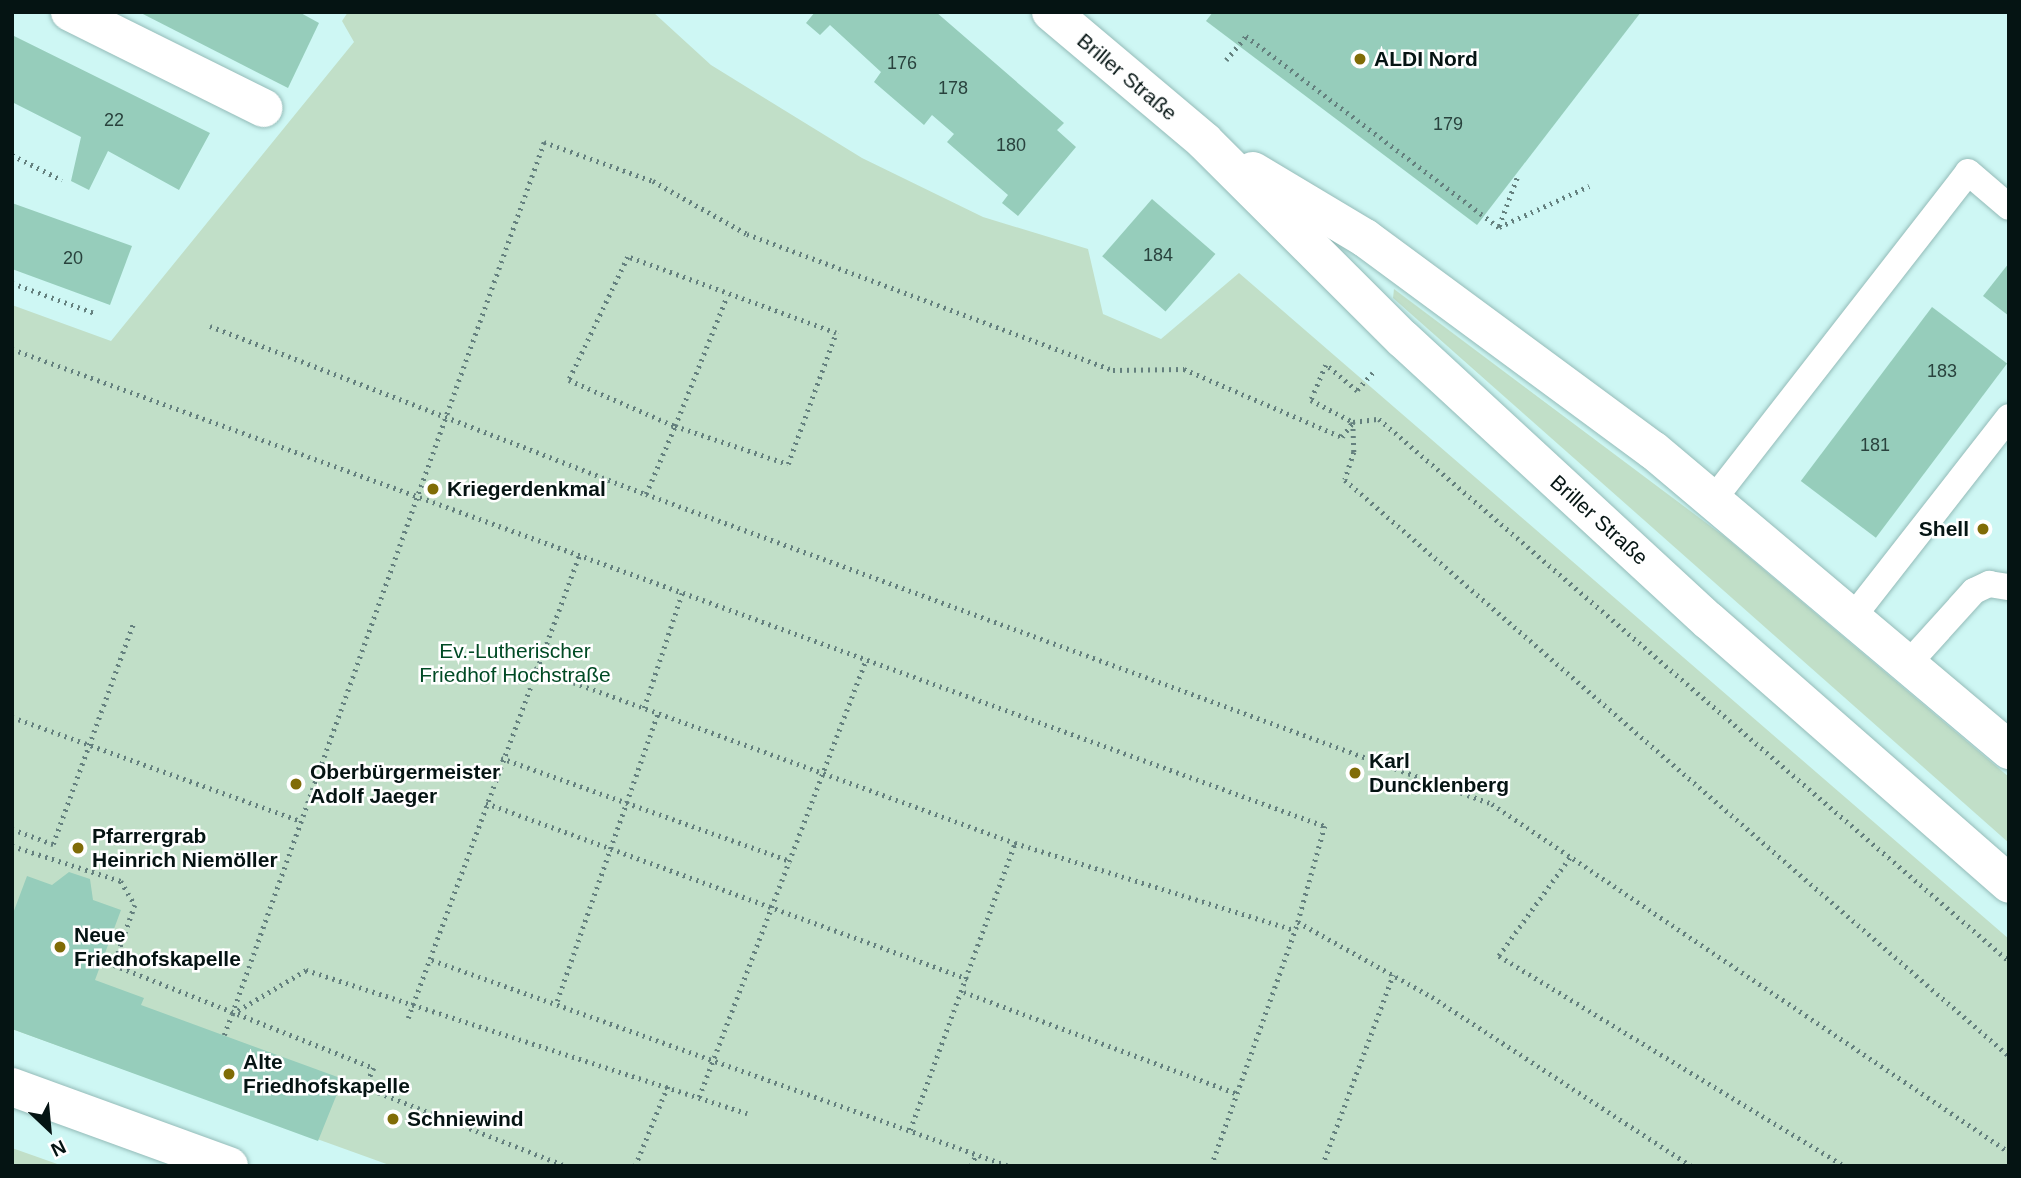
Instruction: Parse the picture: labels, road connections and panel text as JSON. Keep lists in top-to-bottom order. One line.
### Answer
{"streets":{"main road":["Briller Straße"]},"parks":["Ev.-Lutherischer Friedhof Hochstraße"],"places":["ALDI Nord","Kriegerdenkmal","Shell","Karl Duncklenberg","Oberbürgermeister Adolf Jaeger","Pfarrergrab Heinrich Niemöller","Neue Friedhofskapelle","Alte Friedhofskapelle","Schniewind"],"house_numbers":["176","178","22","179","180","184","20","183","181"],"north":"bottom right"}
